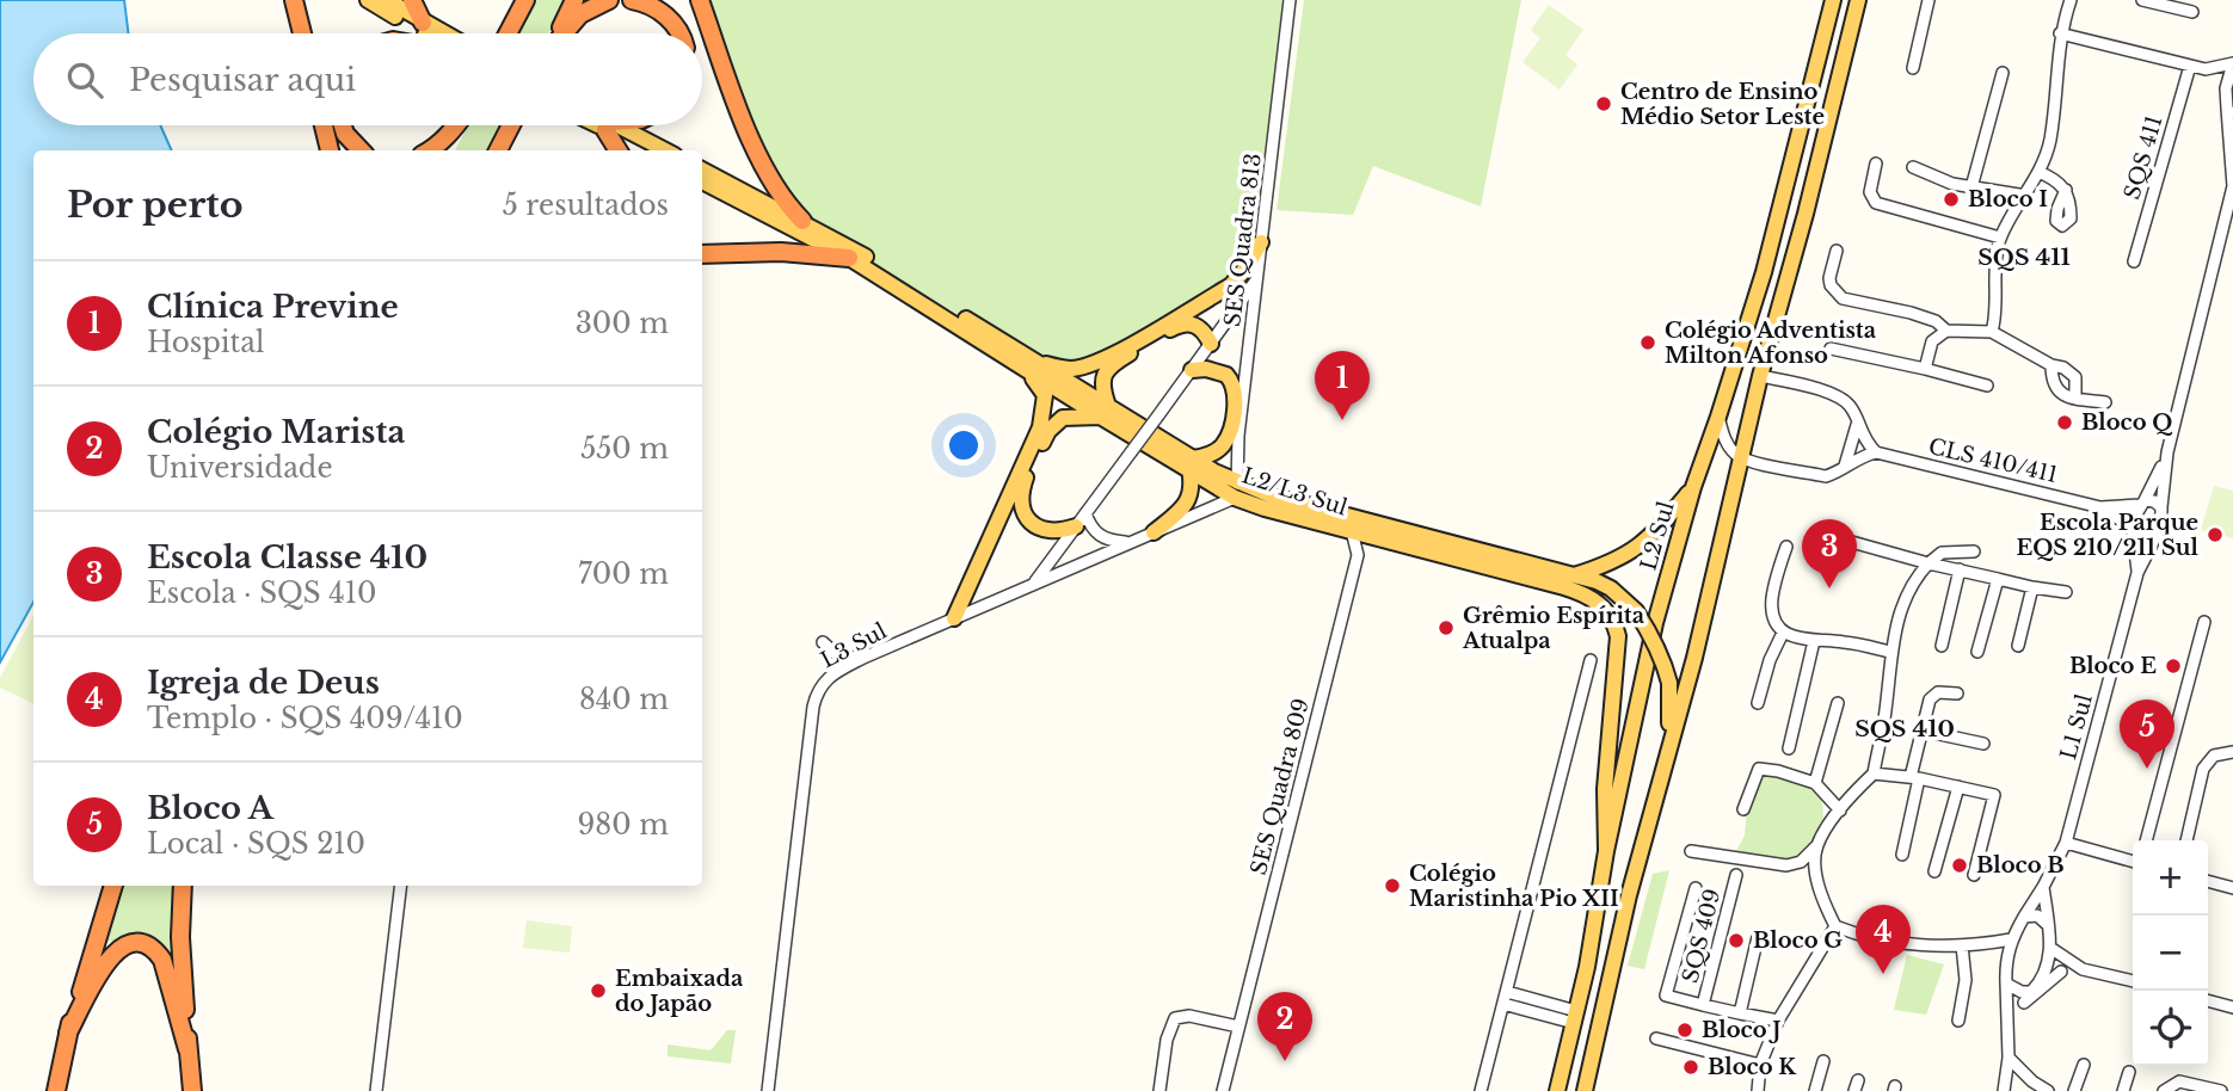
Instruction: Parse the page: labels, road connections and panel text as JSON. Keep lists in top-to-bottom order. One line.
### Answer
{"streets":{"main road":["L2/L3 Sul","L2 Sul"],"street":["SQS 411","SES Quadra 813","CLS 410/411","L3 Sul","L1 Sul","SES Quadra 809","SQS 409"]},"crossings":[["SES Quadra 813","L2/L3 Sul"],["SES Quadra 813","L3 Sul"],["CLS 410/411","L1 Sul"],["L2/L3 Sul","L2 Sul"],["L2/L3 Sul","L3 Sul"],["L2/L3 Sul","SES Quadra 809"]],"districts":["SQS 411","SQS 410"],"places":["Centro de Ensino Médio Setor Leste","Bloco I","Colégio Adventista Milton Afonso","Bloco Q","Escola Parque EQS 210/211 Sul","Grêmio Espírita Atualpa","Bloco E","Bloco B","Colégio Maristinha Pio XII","Bloco G","Embaixada do Japão","Bloco J","Bloco K"],"page":{"search":"Pesquisar aqui","heading":["Por perto","5 resultados"],"list":[{"mark":"1","name":"Clínica Previne","note":"Hospital","value":"300 m"},{"mark":"2","name":"Colégio Marista","note":"Universidade","value":"550 m"},{"mark":"3","name":"Escola Classe 410","note":"Escola · SQS 410","value":"700 m"},{"mark":"4","name":"Igreja de Deus","note":"Templo · SQS 409/410","value":"840 m"},{"mark":"5","name":"Bloco A","note":"Local · SQS 210","value":"980 m"}],"pins":["1","3","5","4","2"],"map_buttons":["+","−"]}}
